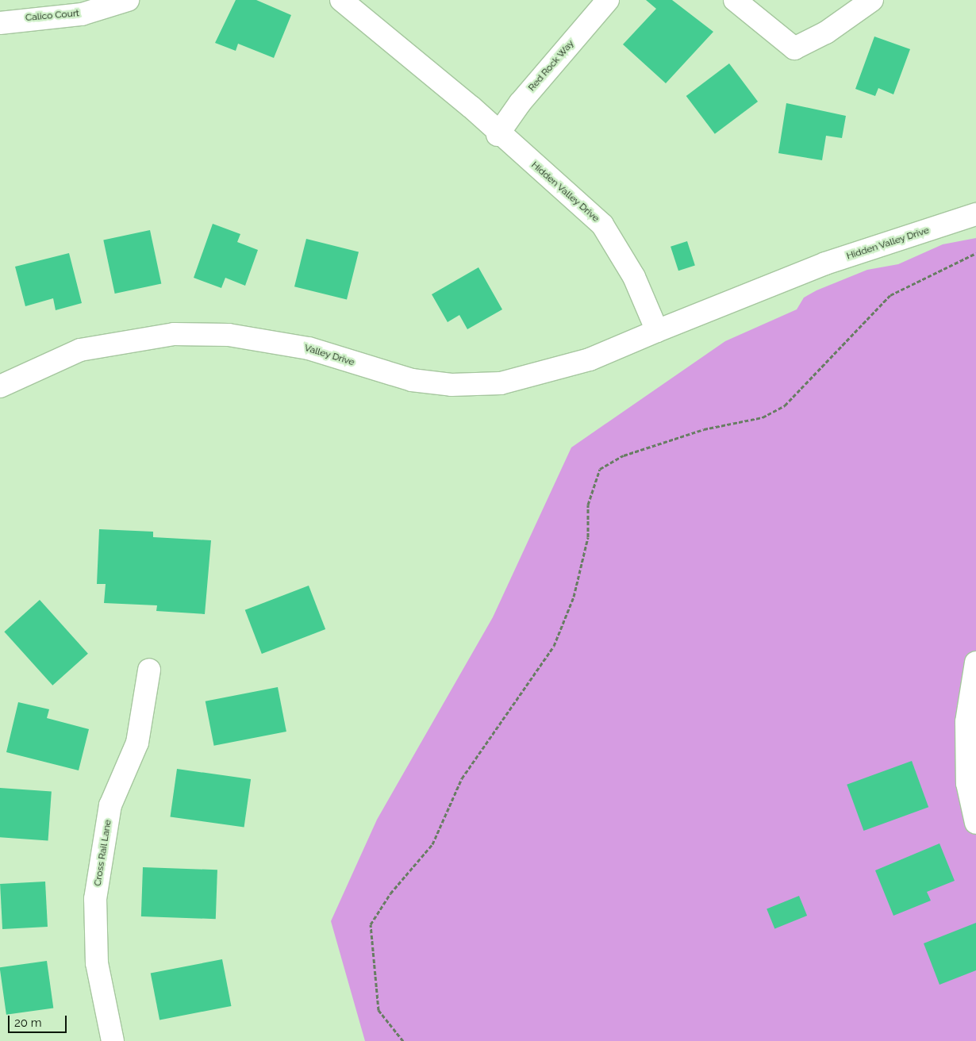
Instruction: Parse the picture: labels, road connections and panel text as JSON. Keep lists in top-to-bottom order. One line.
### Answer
{"streets":{"street":["Calico Court","Red Rock Way","Hidden Valley Drive","Valley Drive","Cross Rail Lane"]},"crossings":[["Red Rock Way","Hidden Valley Drive"],["Hidden Valley Drive","Valley Drive"]],"scale_bar":"20 m"}
